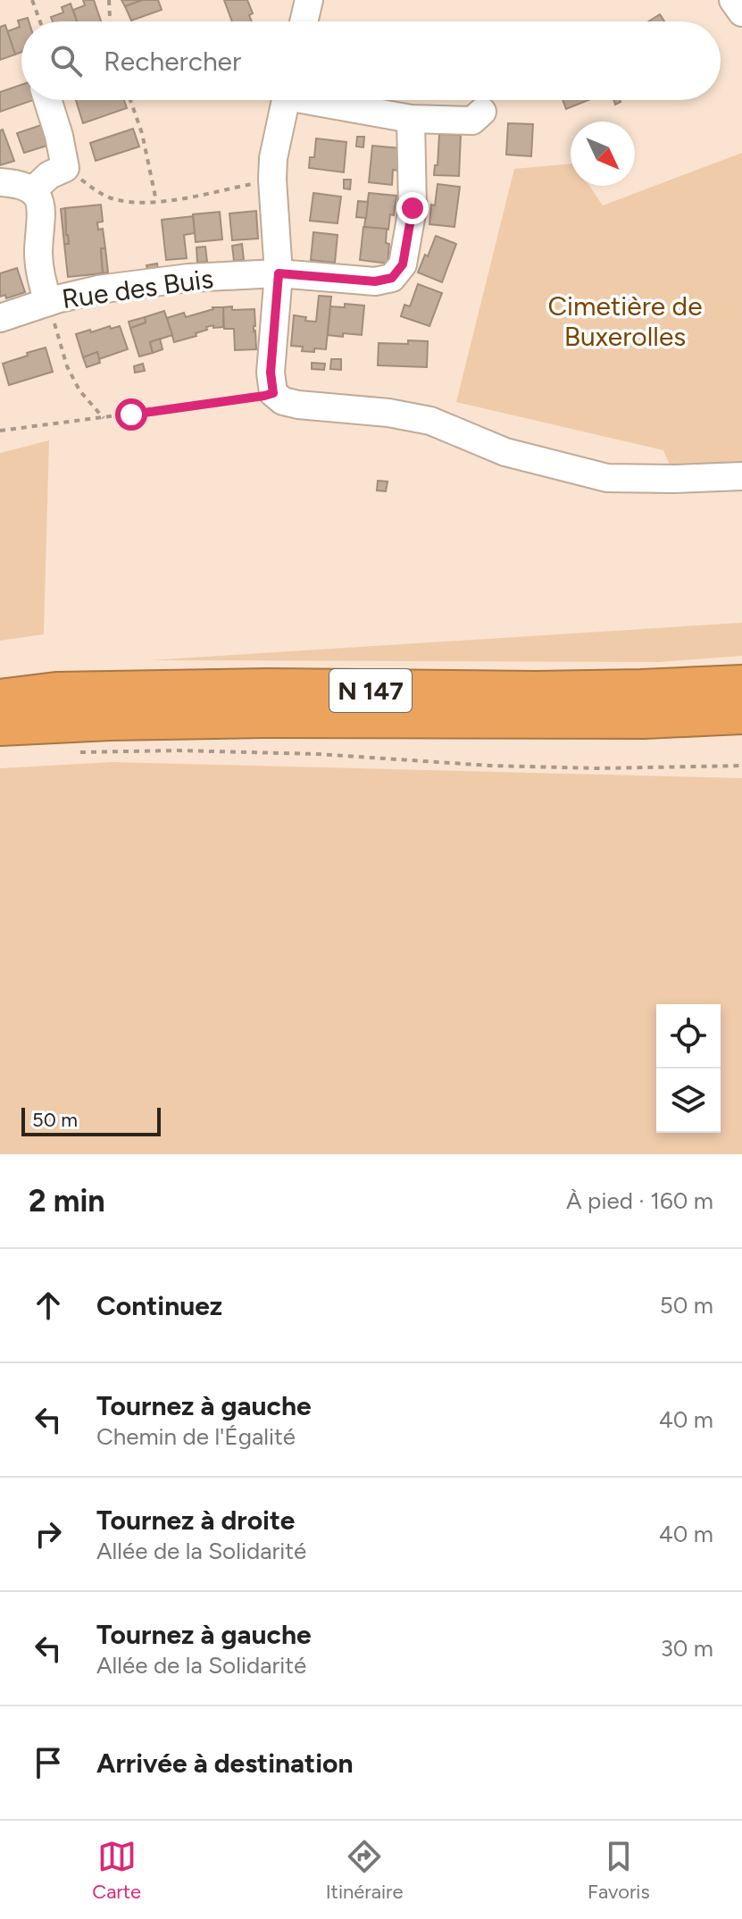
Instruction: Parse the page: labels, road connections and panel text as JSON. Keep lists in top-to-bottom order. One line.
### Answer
{"streets":{"highway":["N 147"],"street":["Rue des Buis"]},"parks":["Cimetière de Buxerolles"],"scale_bar":"50 m","north":"bottom right","page":{"search":"Rechercher","scale":"50 m","heading":["2 min","À pied · 160 m"],"list":[["Continuez","50 m"],["Tournez à gauche","Chemin de l'Égalité","40 m"],["Tournez à droite","Allée de la Solidarité","40 m"],["Tournez à gauche","Allée de la Solidarité","30 m"],"Arrivée à destination"],"nav":["Carte","Itinéraire","Favoris"]}}
